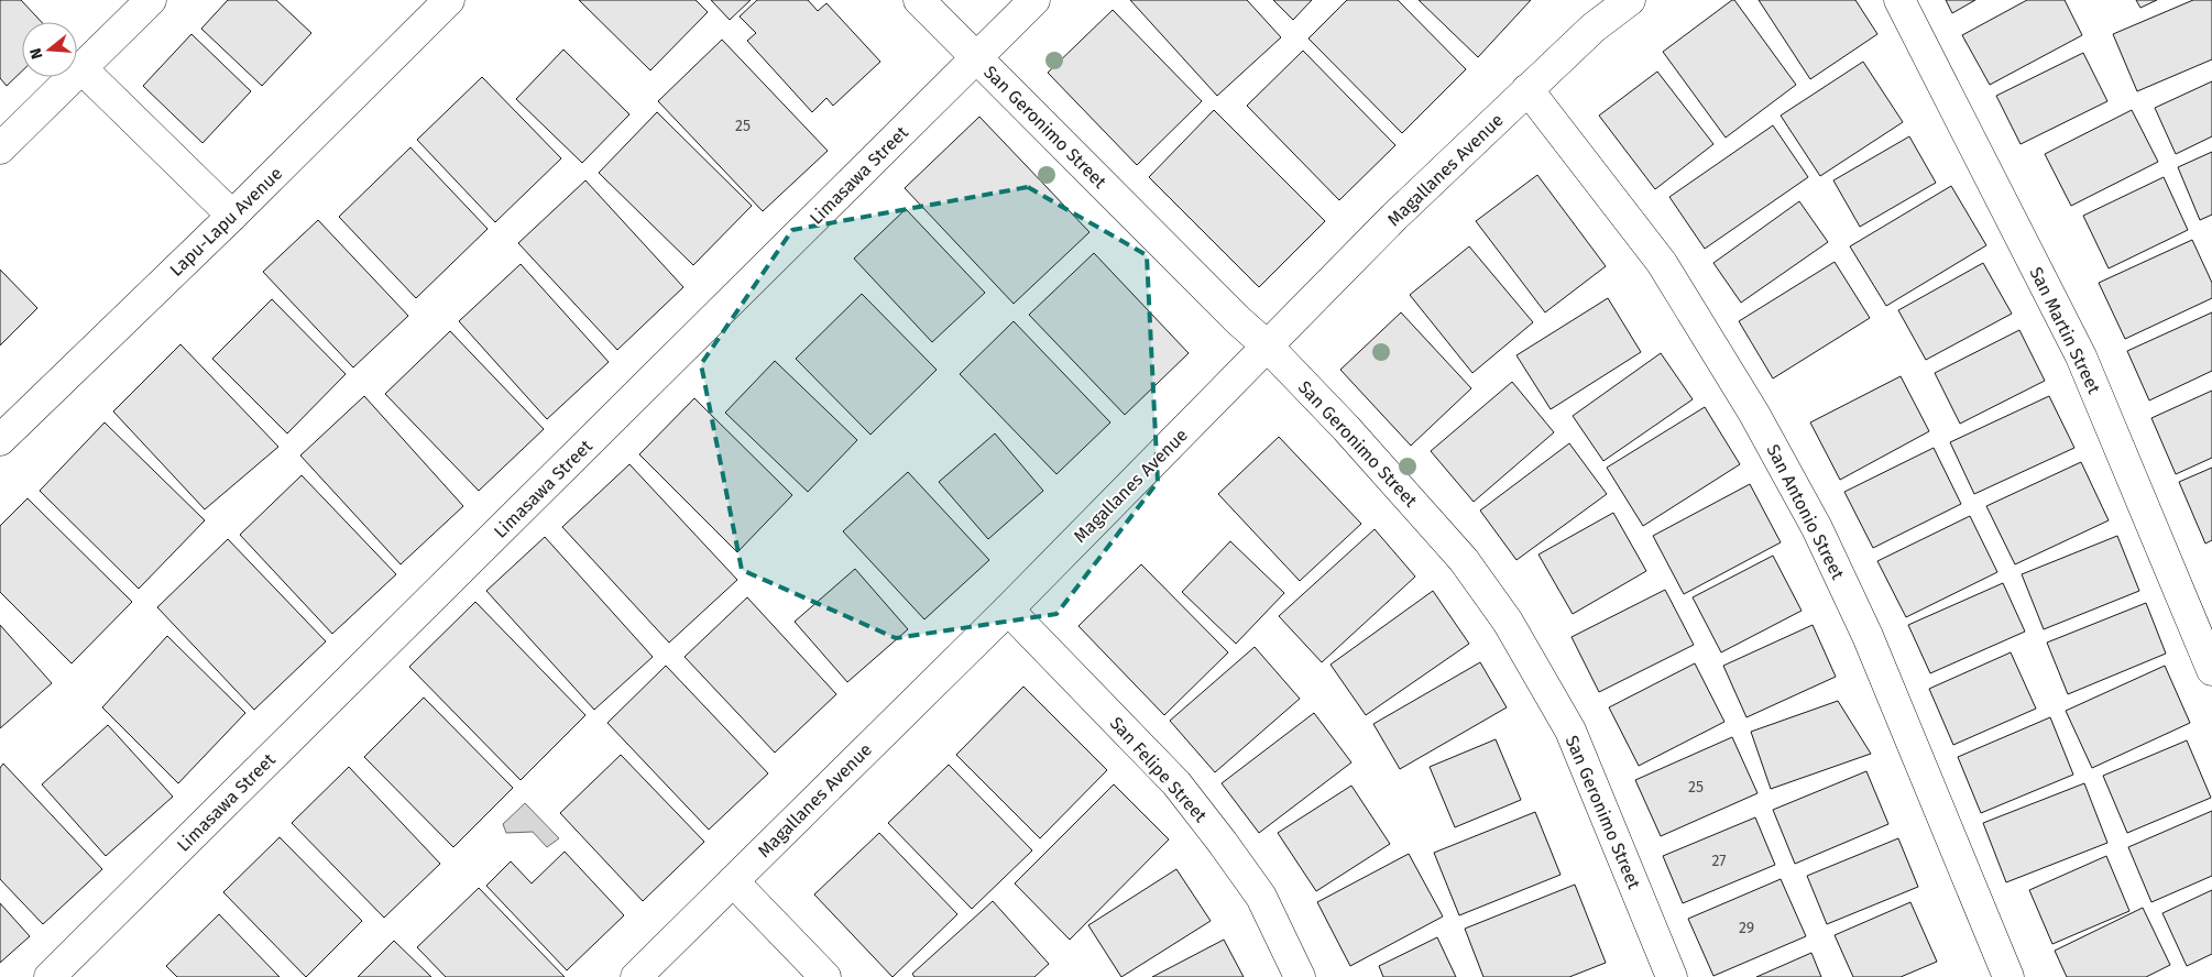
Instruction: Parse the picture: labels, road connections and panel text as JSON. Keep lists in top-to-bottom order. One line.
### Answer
{"streets":{"street":["San Geronimo Street","Magallanes Avenue","Limasawa Street","Lapu-Lapu Avenue","San Martin Street","San Antonio Street","San Felipe Street"]},"crossings":[["San Geronimo Street","Magallanes Avenue"],["San Geronimo Street","Limasawa Street"],["Magallanes Avenue","San Antonio Street"],["Magallanes Avenue","San Felipe Street"]],"house_numbers":["25","25","27","29"],"north":"left"}
